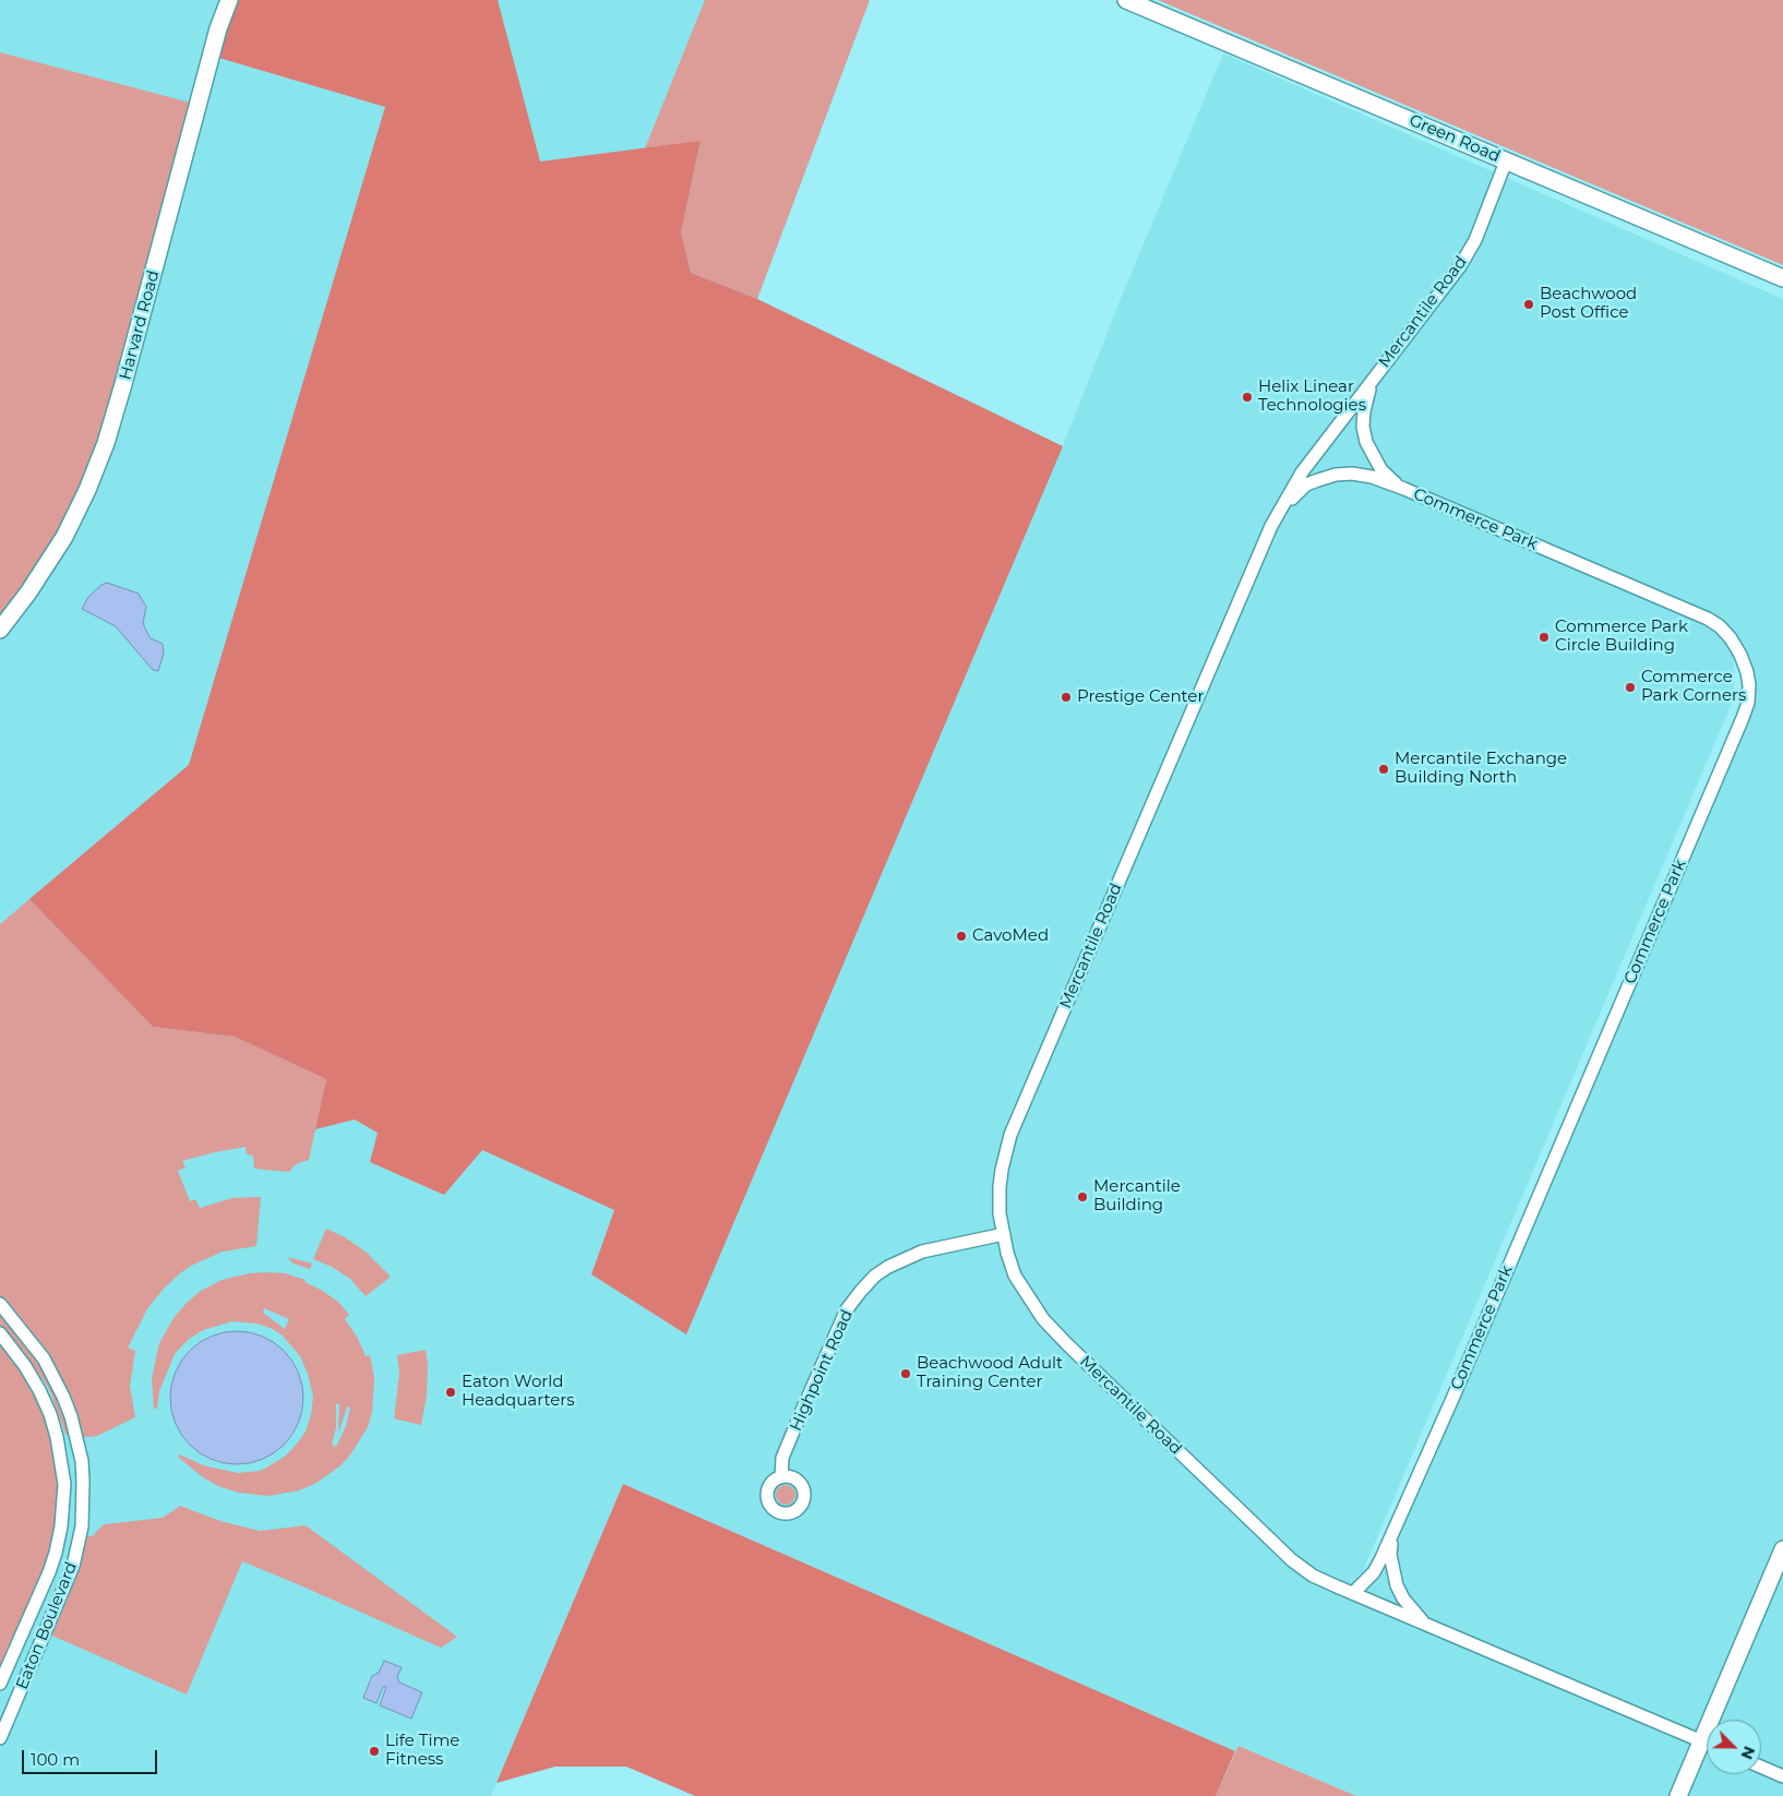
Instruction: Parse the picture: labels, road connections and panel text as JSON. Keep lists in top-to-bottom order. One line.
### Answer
{"streets":{"main road":["Green Road","Harvard Road"],"street":["Mercantile Road","Commerce Park","Highpoint Road","Eaton Boulevard"]},"crossings":[["Green Road","Mercantile Road"],["Mercantile Road","Commerce Park"],["Mercantile Road","Highpoint Road"]],"places":["Beachwood Post Office","Helix Linear Technologies","Commerce Park Circle Building","Commerce Park Corners","Prestige Center","Mercantile Exchange Building North","CavoMed","Mercantile Building","Beachwood Adult Training Center","Eaton World Headquarters","Life Time Fitness"],"scale_bar":"100 m","north":"bottom right"}
